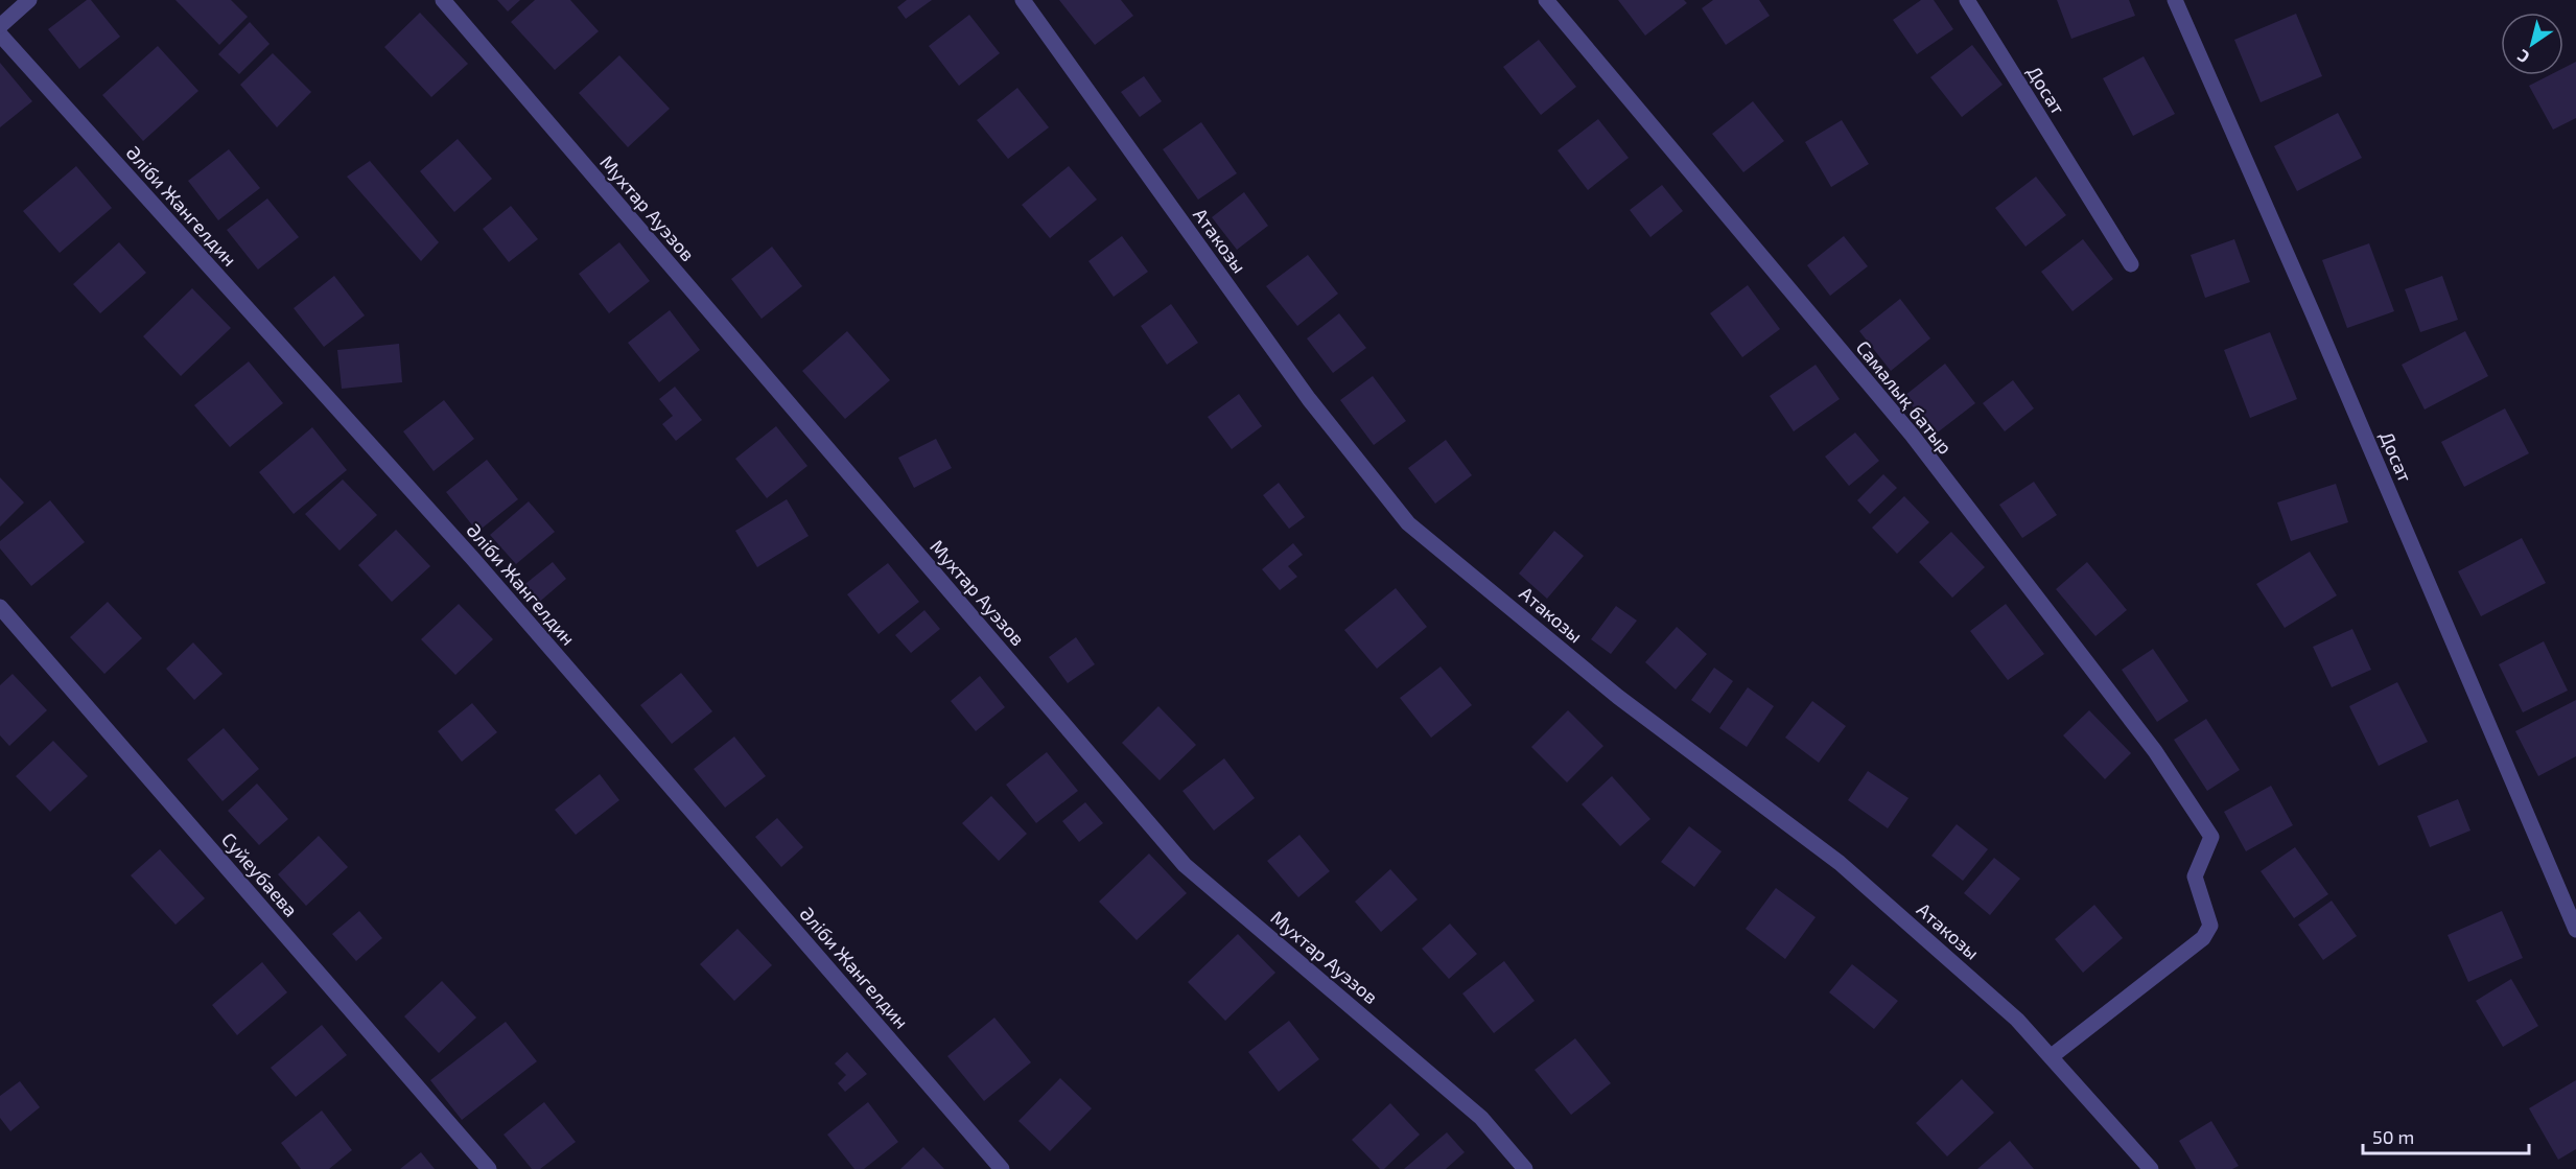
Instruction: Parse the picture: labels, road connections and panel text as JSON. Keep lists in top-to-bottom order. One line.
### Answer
{"streets":{"street":["Досат","Әліби Жангелдин","Мухтар Ауэзов","Атакозы","Самалық батыр","Суйеубаева"]},"crossings":[["Атакозы","Самалық батыр"]],"scale_bar":"50 m","north":"bottom left"}
